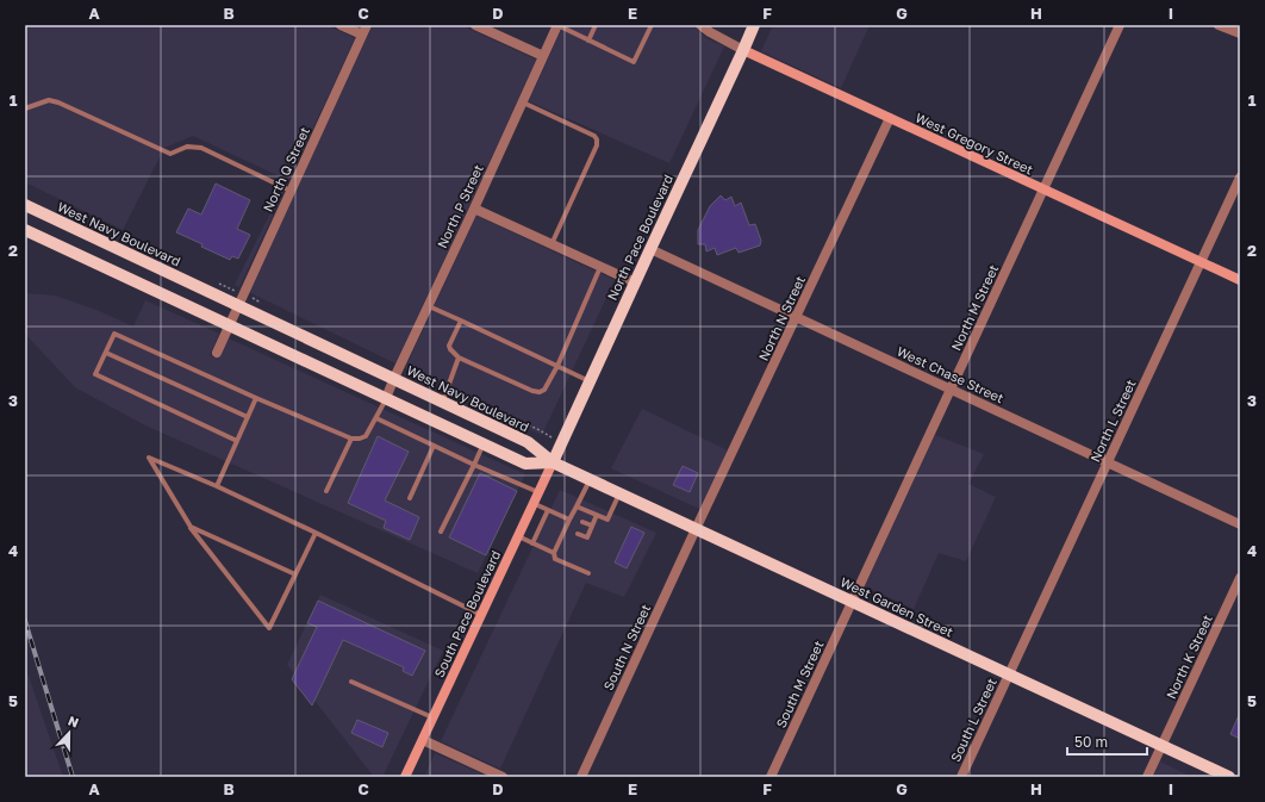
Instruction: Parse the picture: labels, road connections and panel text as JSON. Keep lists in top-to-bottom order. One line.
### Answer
{"streets":{"main road":["West Navy Boulevard","North Pace Boulevard","West Garden Street"],"street":["West Gregory Street","North Q Street","North P Street","North M Street","North N Street","West Chase Street","North L Street","South Pace Boulevard","South N Street","North K Street","South M Street","South L Street"]},"crossings":[["West Gregory Street","North Pace Boulevard"],["West Gregory Street","North M Street"],["West Gregory Street","North N Street"],["West Gregory Street","North L Street"],["North Q Street","West Navy Boulevard"],["North P Street","West Navy Boulevard"],["West Navy Boulevard","North Pace Boulevard"],["West Navy Boulevard","West Garden Street"],["West Navy Boulevard","South Pace Boulevard"],["North Pace Boulevard","West Chase Street"],["North Pace Boulevard","West Garden Street"],["North Pace Boulevard","South Pace Boulevard"],["North M Street","West Chase Street"],["North M Street","West Garden Street"],["North M Street","South M Street"],["North N Street","West Chase Street"],["North N Street","West Garden Street"],["North N Street","South N Street"],["West Chase Street","North L Street"],["North L Street","West Garden Street"],["North L Street","South L Street"],["West Garden Street","South Pace Boulevard"],["West Garden Street","South N Street"],["West Garden Street","North K Street"],["West Garden Street","South M Street"],["West Garden Street","South L Street"]],"scale_bar":"50 m","north":"top","grid":{"columns":["A","B","C","D","E","F","G","H","I"],"rows":["1","2","3","4","5"]}}
